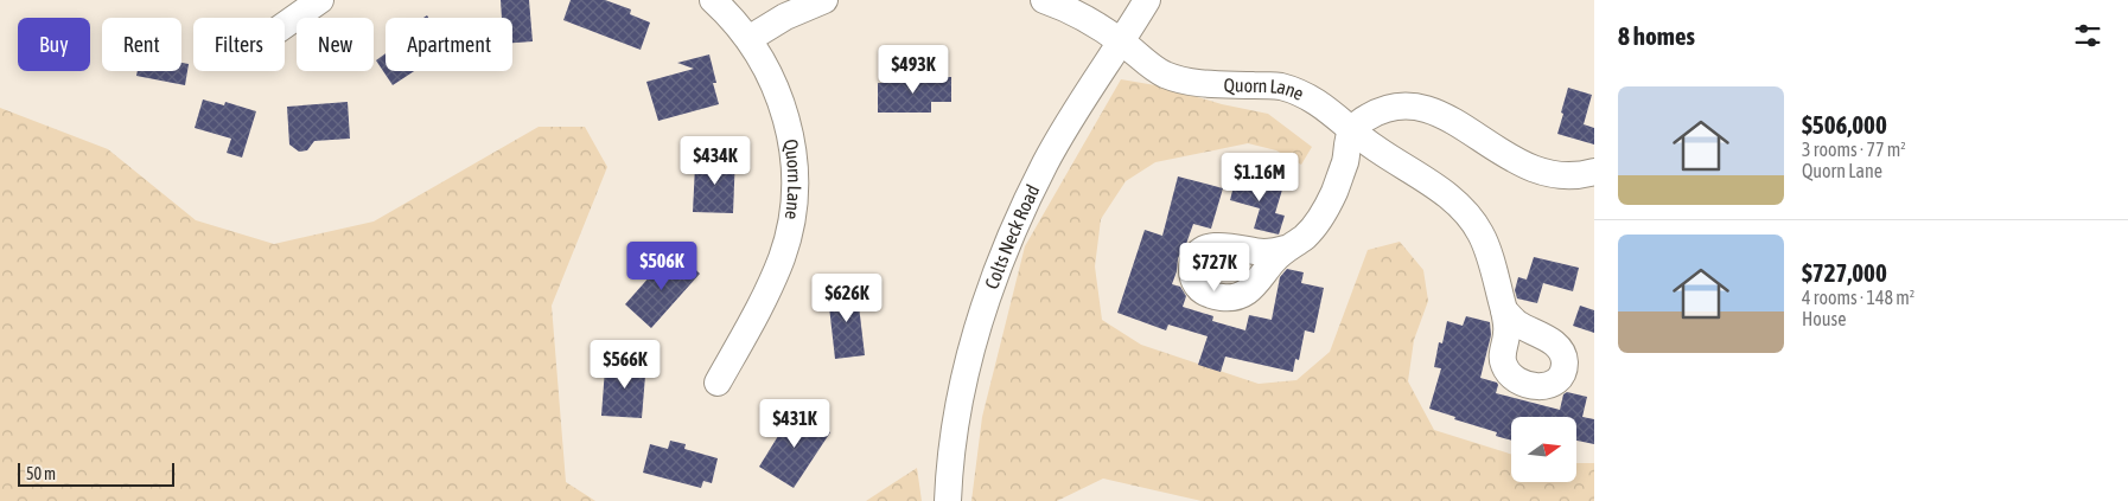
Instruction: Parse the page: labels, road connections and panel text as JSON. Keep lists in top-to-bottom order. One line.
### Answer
{"streets":{"street":["Quorn Lane","Colts Neck Road"]},"crossings":[["Quorn Lane","Colts Neck Road"]],"scale_bar":"50 m","north":"right","page":{"heading":"8 homes","chip":["Buy","Rent","Filters","New","Apartment"],"price":["$493K","$434K","$1.16M","$506K","$727K","$626K","$566K","$431K"],"list":[{"name":"$506,000","note":"3 rooms · 77 m² · Quorn Lane"},{"name":"$727,000","note":"4 rooms · 148 m² · House"}],"scale":"50 m"}}
